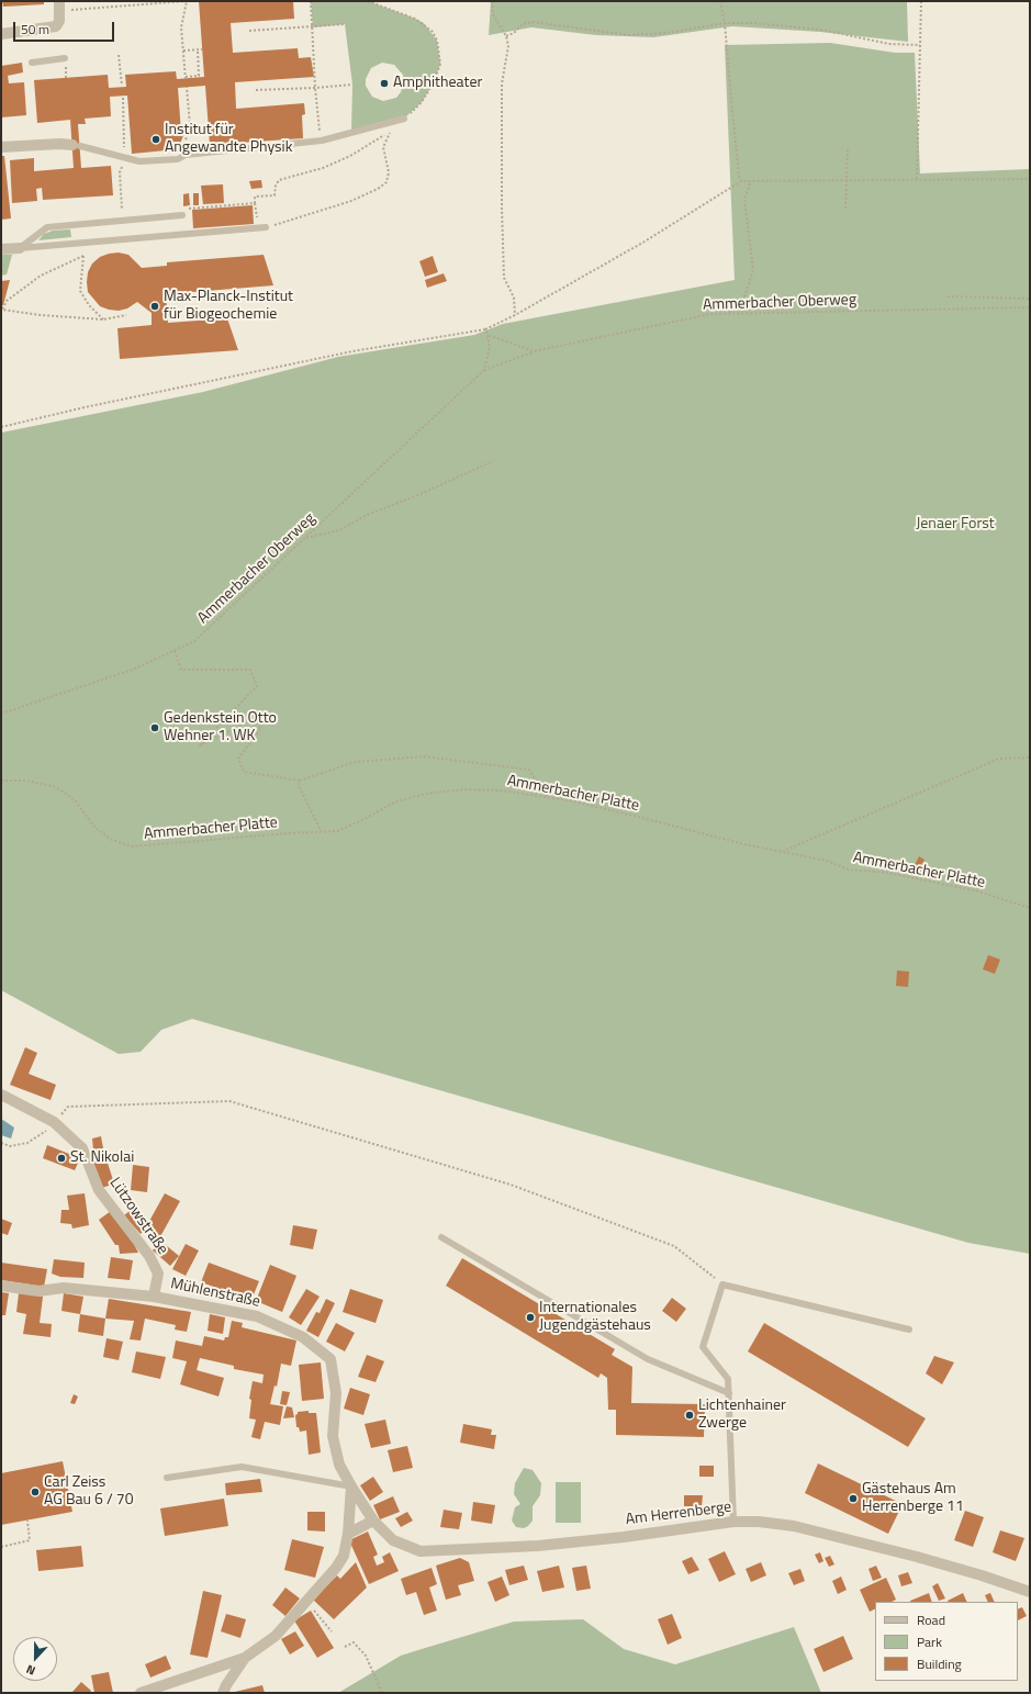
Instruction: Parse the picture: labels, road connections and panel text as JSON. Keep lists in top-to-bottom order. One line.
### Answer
{"streets":{"street":["Lützowstraße","Mühlenstraße","Am Herrenberge"],"path":["Ammerbacher Oberweg","Ammerbacher Platte"]},"crossings":[["Lützowstraße","Mühlenstraße"],["Mühlenstraße","Am Herrenberge"]],"parks":["Jenaer Forst"],"places":["Amphitheater","Institut für Angewandte Physik","Max-Planck-Institut für Biogeochemie","Gedenkstein Otto Wehner 1. WK","St. Nikolai","Internationales Jugendgästehaus","Lichtenhainer Zwerge","Carl Zeiss AG Bau 6 / 70","Gästehaus Am Herrenberge 11"],"legend":["Road","Park","Building"],"scale_bar":"50 m","north":"bottom"}
